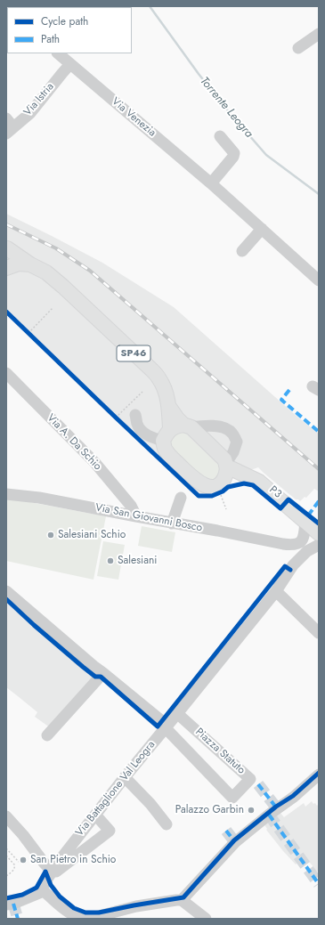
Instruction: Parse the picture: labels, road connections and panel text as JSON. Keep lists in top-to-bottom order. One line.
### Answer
{"streets":{"main road":["SP46"],"street":["Via Istria","Via Venezia","Via A. Da Schio","Via San Giovanni Bosco","Piazza Statuto","Via Battaglione Val Leogra"],"cycle path":["P3"]},"crossings":[["Via Istria","Via Venezia"],["Via A. Da Schio","Via San Giovanni Bosco"],["Piazza Statuto","Via Battaglione Val Leogra"]],"water":["Torrente Leogra"],"places":["Salesiani Schio","Salesiani","Palazzo Garbin","San Pietro in Schio"],"legend":["Cycle path","Path"]}
